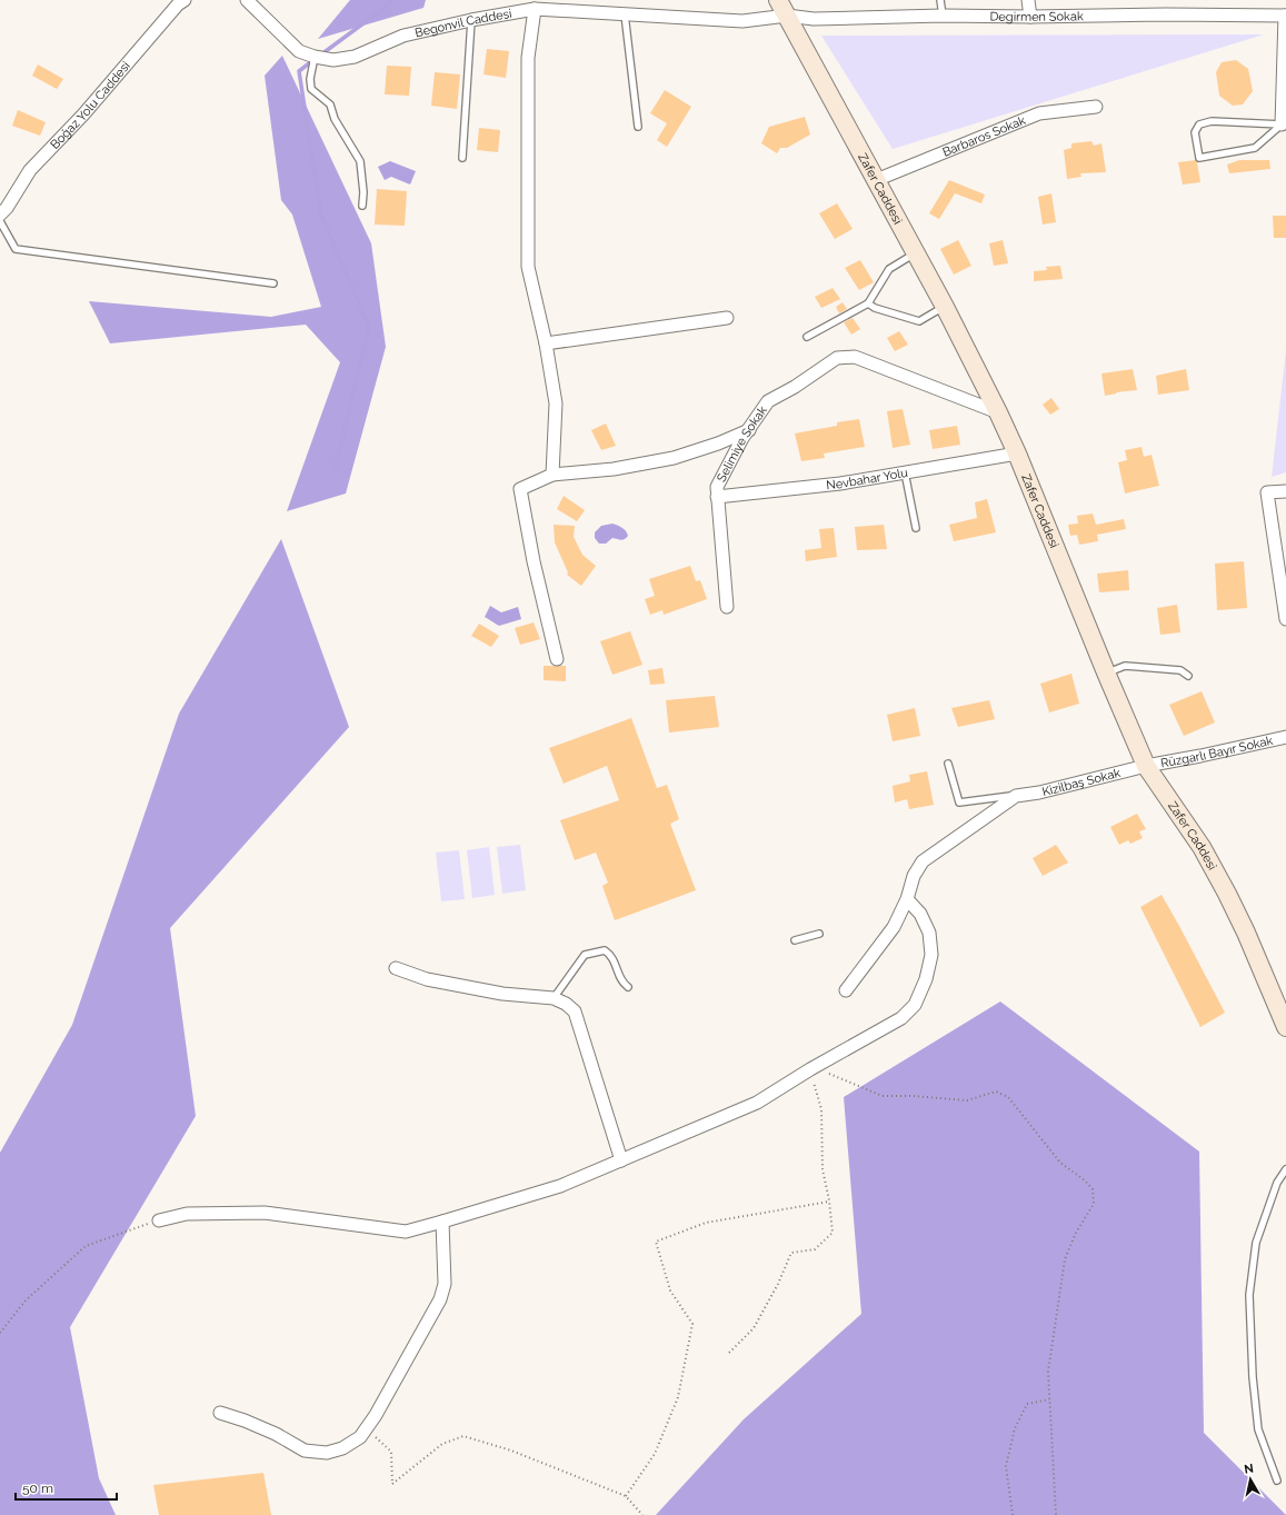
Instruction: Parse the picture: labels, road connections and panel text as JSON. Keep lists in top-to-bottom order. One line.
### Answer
{"streets":{"street":["Degirmen Sokak","Begonvil Caddesi","Boğaz Yolu Caddesi","Barbaros Sokak","Zafer Caddesi","Selimiye Sokak","Nevbahar Yolu","Rüzgarlı Bayır Sokak","Kizilbaş Sokak"]},"crossings":[["Degirmen Sokak","Begonvil Caddesi"],["Degirmen Sokak","Zafer Caddesi"],["Begonvil Caddesi","Zafer Caddesi"],["Barbaros Sokak","Zafer Caddesi"],["Zafer Caddesi","Selimiye Sokak"],["Zafer Caddesi","Nevbahar Yolu"],["Zafer Caddesi","Rüzgarlı Bayır Sokak"],["Zafer Caddesi","Kizilbaş Sokak"],["Selimiye Sokak","Nevbahar Yolu"],["Rüzgarlı Bayır Sokak","Kizilbaş Sokak"]],"scale_bar":"50 m","north":"top"}
